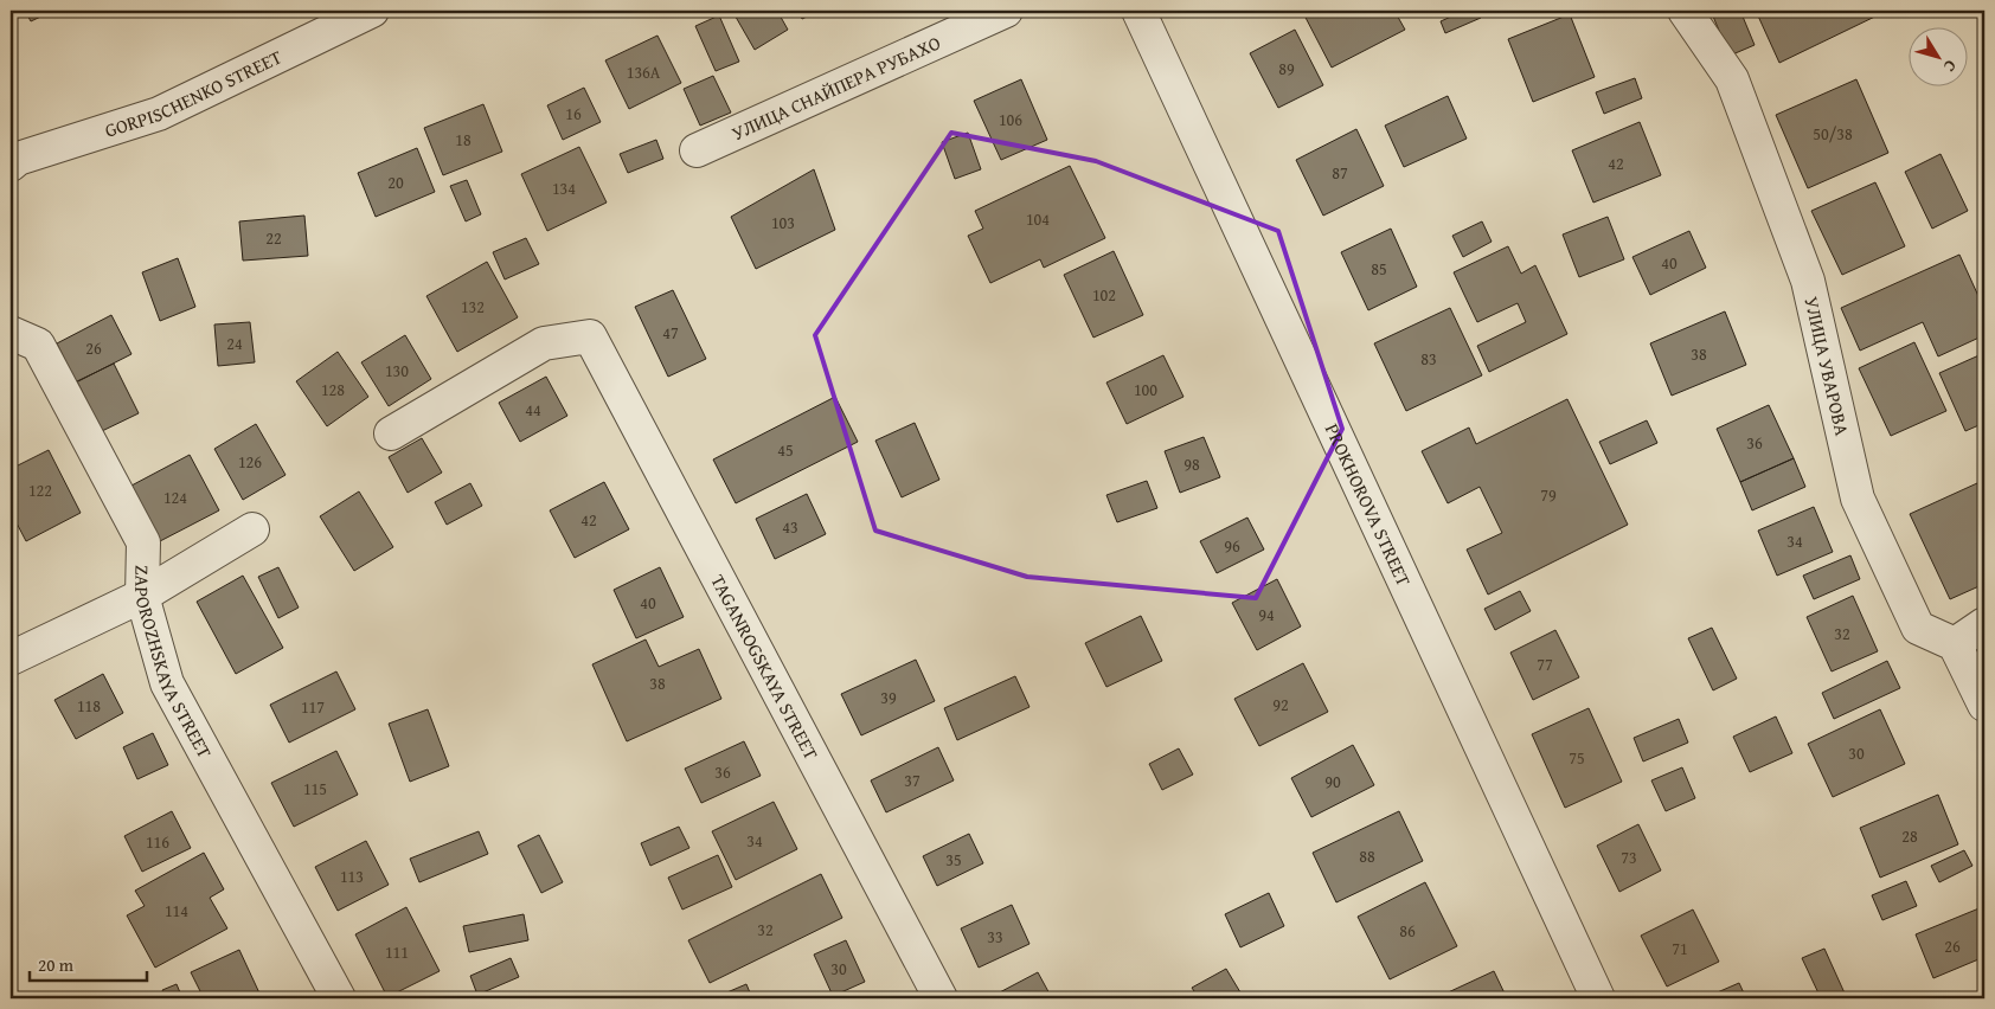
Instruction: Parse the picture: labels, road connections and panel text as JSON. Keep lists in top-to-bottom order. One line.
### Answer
{"streets":{"street":["УЛИЦА СНАЙПЕРА РУБАХО","GORPISCHENKO STREET","УЛИЦА УВАРОВА","PROKHOROVA STREET","ZAPOROZHSKAYA STREET","TAGANROGSKAYA STREET"]},"house_numbers":["89","136А","16","106","50/38","18","42","87","20","134","104","103","22","40","85","102","132","47","24","26","38","83","130","128","100","44","36","45","126","98","122","79","124","42","43","34","96","40","94","32","77","38","39","92","118","117","30","75","36","37","90","115","28","34","116","88","73","35","113","114","32","86","33","26","71","111","30"],"scale_bar":"20 m","north":"bottom right"}
